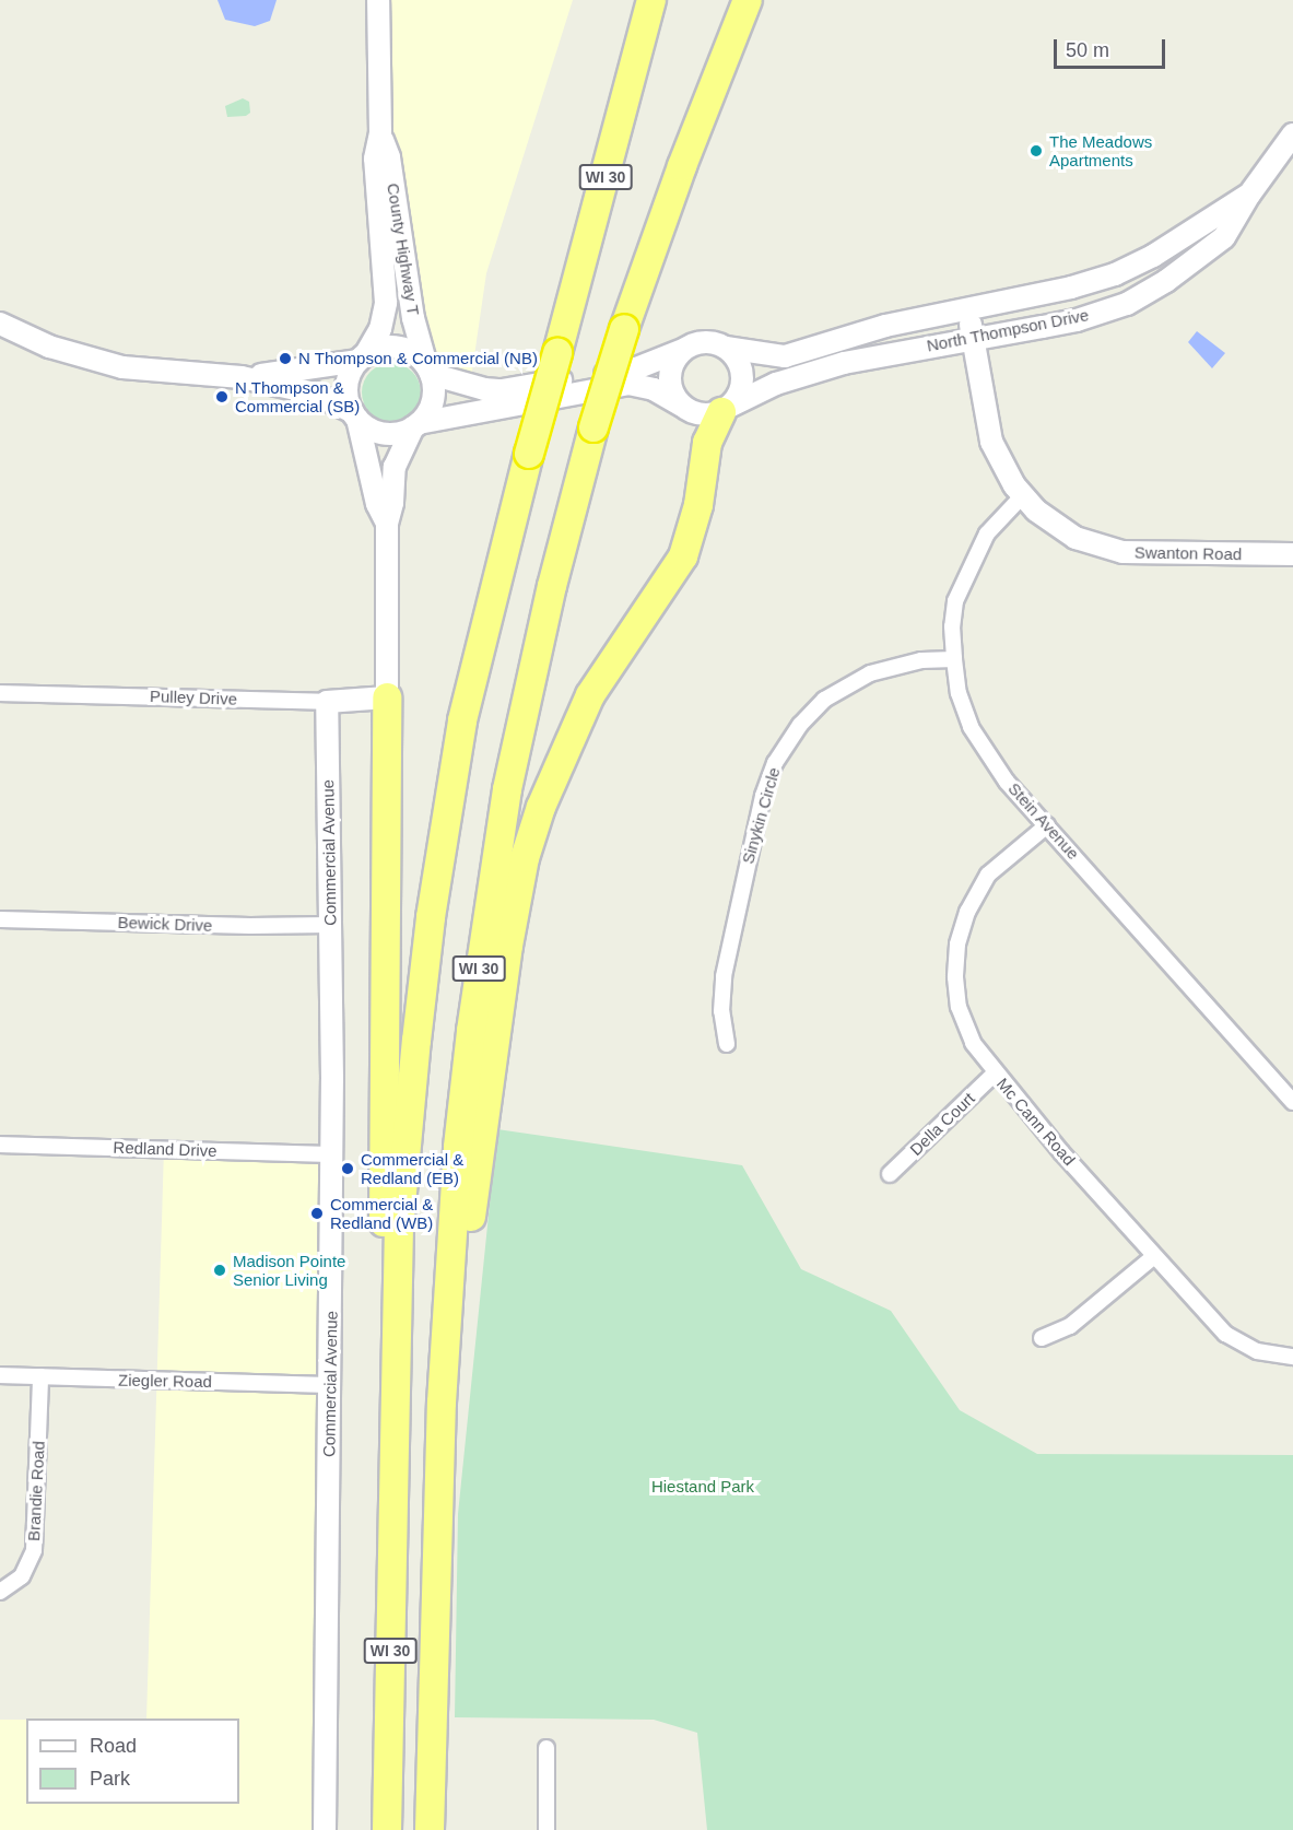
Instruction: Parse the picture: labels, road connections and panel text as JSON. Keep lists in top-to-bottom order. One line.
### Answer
{"streets":{"highway":["WI 30"],"street":["County Highway T","North Thompson Drive","Swanton Road","Pulley Drive","Sinykin Circle","Stein Avenue","Commercial Avenue","Bewick Drive","Mc Cann Road","Della Court","Redland Drive","Ziegler Road","Brandie Road"]},"crossings":[["North Thompson Drive","Swanton Road"],["Swanton Road","Stein Avenue"],["Pulley Drive","Commercial Avenue"],["Sinykin Circle","Stein Avenue"],["Stein Avenue","Mc Cann Road"],["Commercial Avenue","Bewick Drive"],["Commercial Avenue","Redland Drive"],["Commercial Avenue","Ziegler Road"],["Mc Cann Road","Della Court"],["Ziegler Road","Brandie Road"]],"parks":["Hiestand Park"],"places":["The Meadows Apartments","N Thompson & Commercial (NB)","N Thompson & Commercial (SB)","Commercial & Redland (EB)","Commercial & Redland (WB)","Madison Pointe Senior Living"],"legend":["Road","Park"],"scale_bar":"50 m"}
